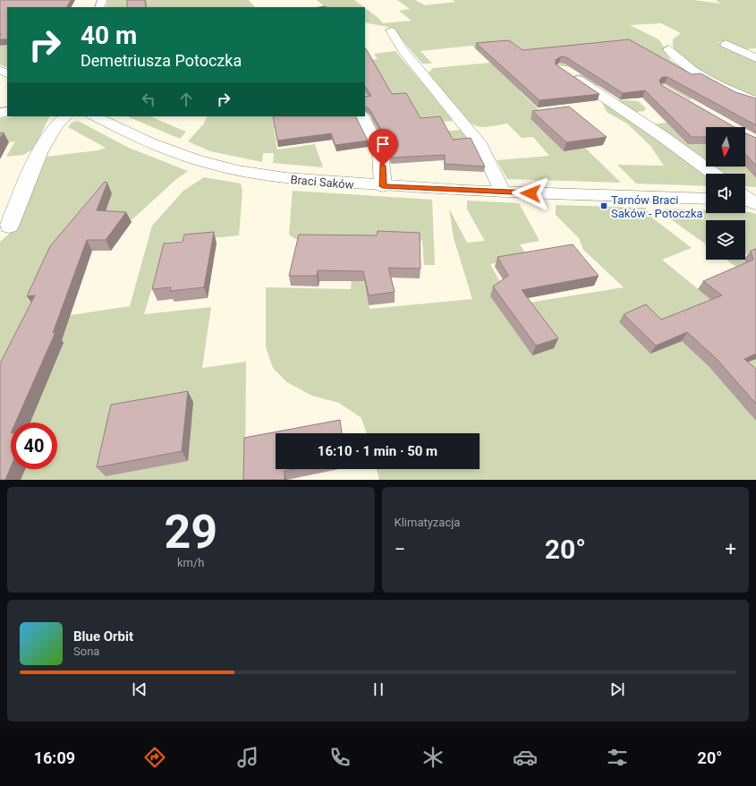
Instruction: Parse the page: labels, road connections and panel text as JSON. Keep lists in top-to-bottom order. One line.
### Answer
{"streets":{"street":["Braci Saków"]},"places":{"transit":["Tarnów Braci Saków - Potoczka"]},"north":"bottom","page":{"turn":["40 m","Demetriusza Potoczka"],"limit":"40","trip":"16:10 · 1 min · 50 m","tile":[["29","km/h"],"Klimatyzacja"],"heat":["−","20°","+"],"song":["Blue Orbit","Sona"],"tabs":["16:09","20°"]}}
